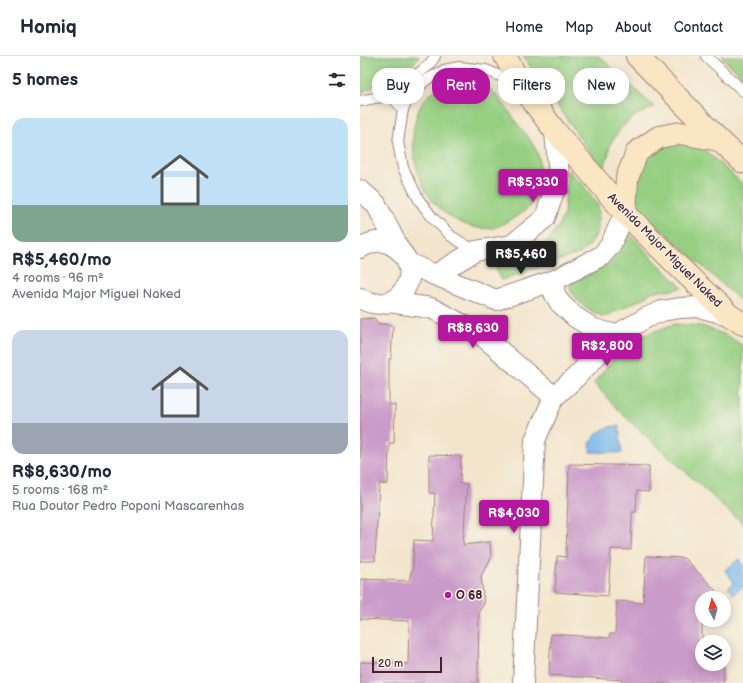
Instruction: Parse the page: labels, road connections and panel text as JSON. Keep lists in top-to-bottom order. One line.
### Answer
{"streets":{"main road":["Avenida Major Miguel Naked"]},"places":["O 68"],"scale_bar":"20 m","north":"top","page":{"header":"Homiq","nav":["Home","Map","About","Contact"],"heading":"5 homes","chip":["Buy","Rent","Filters","New"],"list":[{"name":"R$5,460/mo","note":"4 rooms · 96 m² · Avenida Major Miguel Naked"},{"name":"R$8,630/mo","note":"5 rooms · 168 m² · Rua Doutor Pedro Poponi Mascarenhas"}],"price":["R$5,330","R$5,460","R$8,630","R$2,800","R$4,030"],"scale":"20 m"}}
